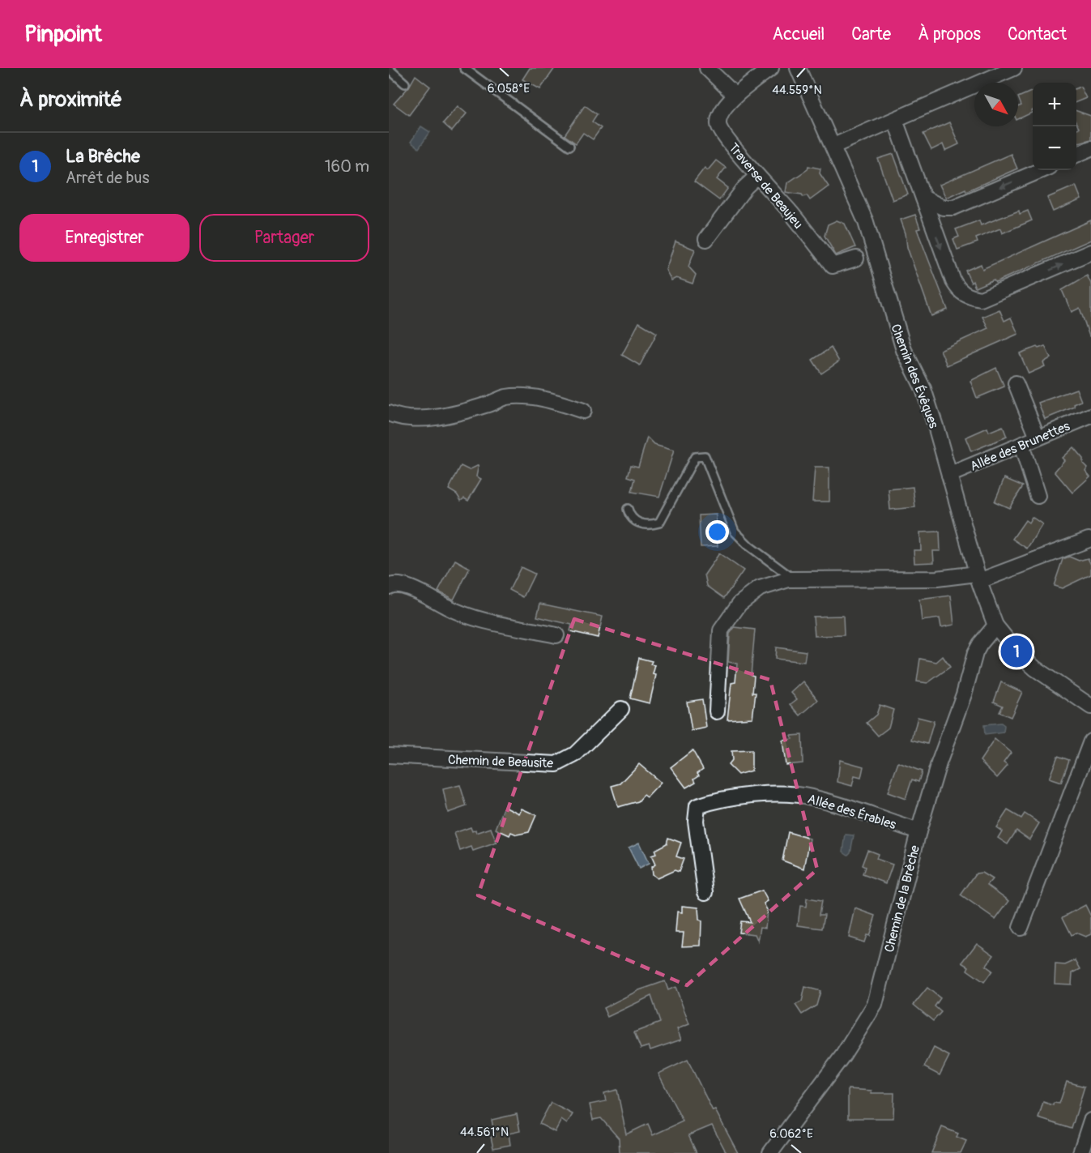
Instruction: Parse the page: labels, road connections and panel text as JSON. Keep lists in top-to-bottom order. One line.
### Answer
{"streets":{"street":["Traverse de Beaujeu","Chemin des Évêques","Allée des Brunettes","Chemin de Beausite","Allée des Érables","Chemin de la Brèche"]},"crossings":[["Chemin des Évêques","Allée des Brunettes"],["Chemin des Évêques","Chemin de la Brèche"],["Allée des Érables","Chemin de la Brèche"]],"north":"bottom right","page":{"header":"Pinpoint","nav":["Accueil","Carte","À propos","Contact"],"heading":"À proximité","map_buttons":["+","−"],"list":[{"mark":"1","name":"La Brêche","note":"Arrêt de bus","value":"160 m"}],"buttons":["Enregistrer","Partager"],"pins":"1"},"coordinates":["6.058°E","44.559°N","44.561°N","6.062°E"]}
